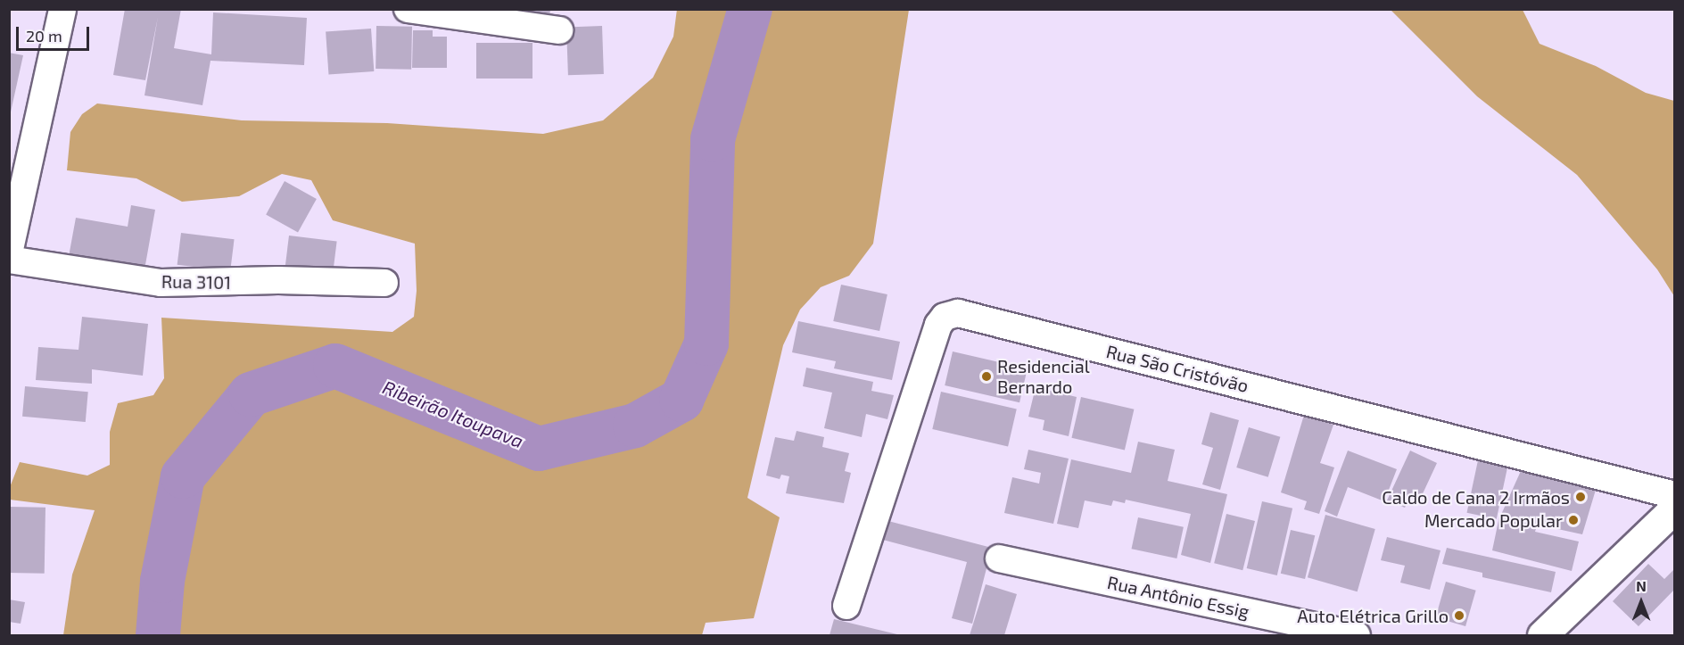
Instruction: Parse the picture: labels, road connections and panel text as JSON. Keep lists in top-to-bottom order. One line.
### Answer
{"streets":{"street":["Rua 3101","Rua São Cristóvão","Rua Antônio Essig"]},"water":["Ribeirão Itoupava"],"places":["Residencial Bernardo","Caldo de Cana 2 Irmãos","Mercado Popular","Auto Elétrica Grillo"],"scale_bar":"20 m","north":"top"}
